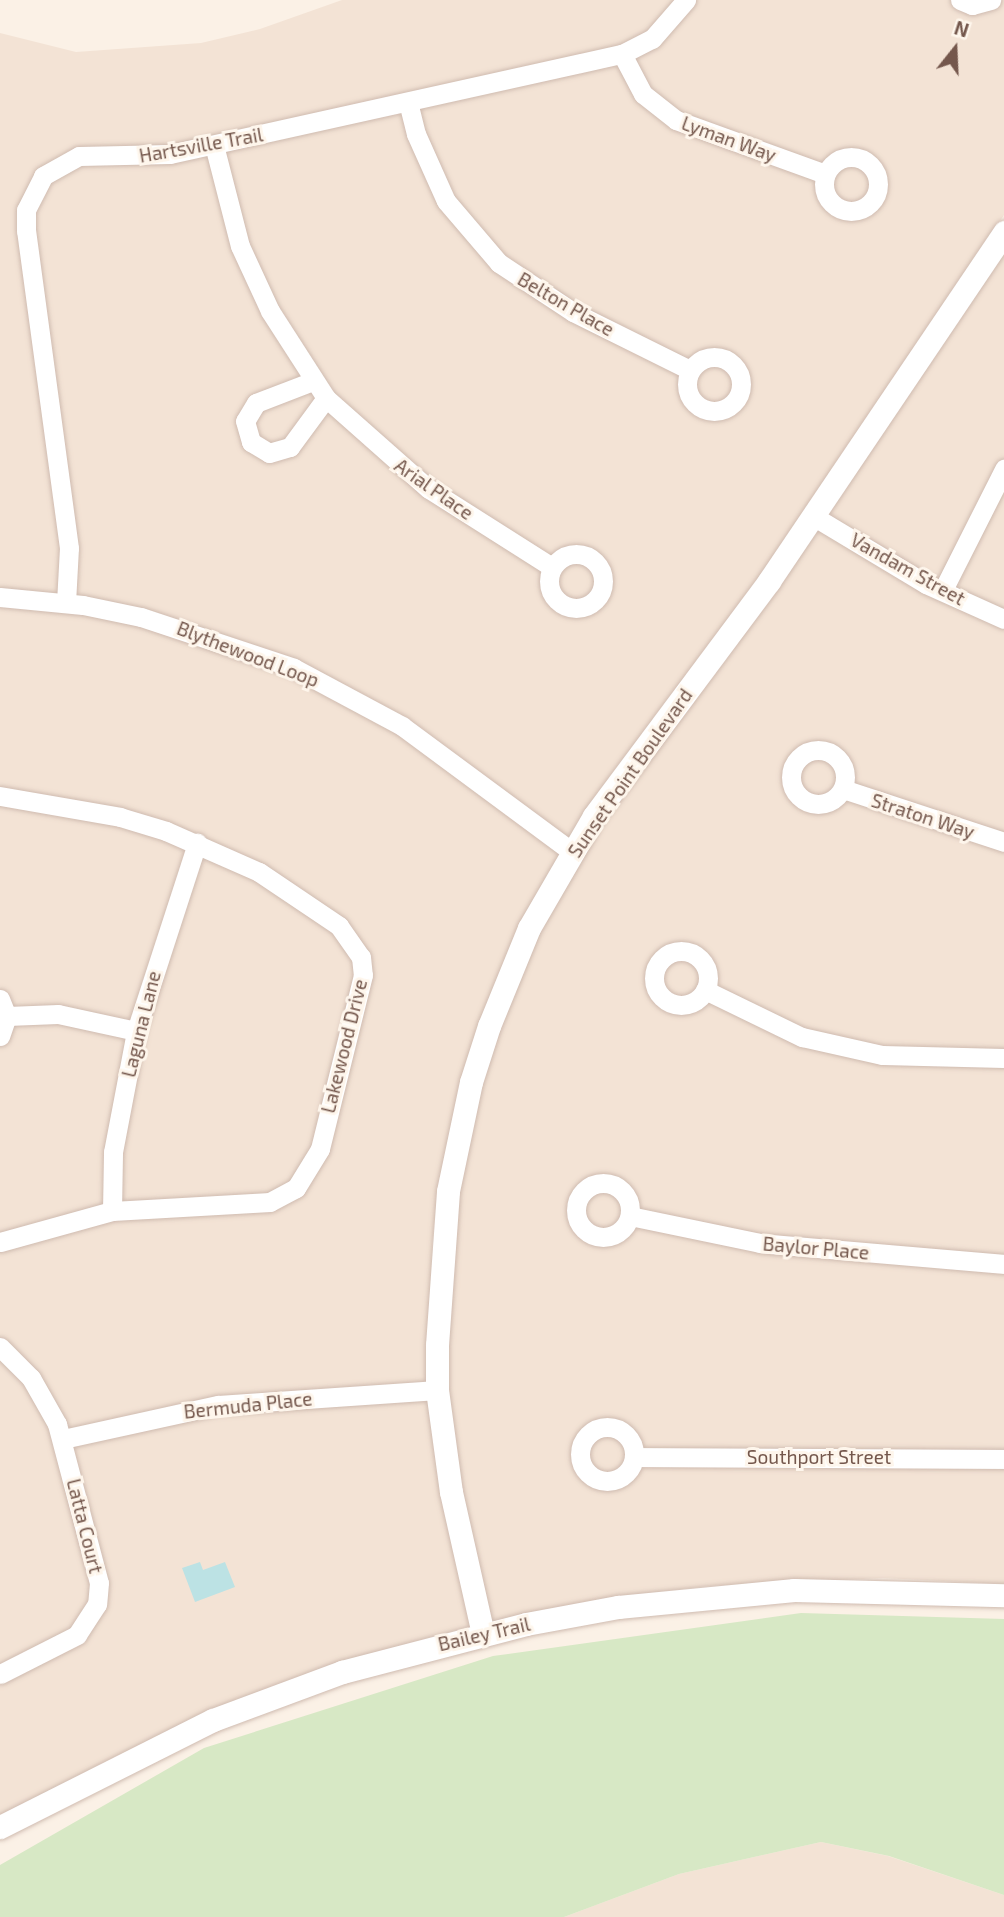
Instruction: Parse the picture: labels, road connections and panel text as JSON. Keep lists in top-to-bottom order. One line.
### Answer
{"streets":{"street":["Lyman Way","Hartsville Trail","Belton Place","Arial Place","Vandam Street","Blythewood Loop","Sunset Point Boulevard","Straton Way","Laguna Lane","Lakewood Drive","Baylor Place","Bermuda Place","Southport Street","Latta Court","Bailey Trail"]},"crossings":[["Lyman Way","Hartsville Trail"],["Hartsville Trail","Belton Place"],["Hartsville Trail","Arial Place"],["Hartsville Trail","Blythewood Loop"],["Vandam Street","Sunset Point Boulevard"],["Blythewood Loop","Sunset Point Boulevard"],["Sunset Point Boulevard","Bermuda Place"],["Sunset Point Boulevard","Bailey Trail"],["Laguna Lane","Lakewood Drive"],["Bermuda Place","Latta Court"]],"north":"top"}
